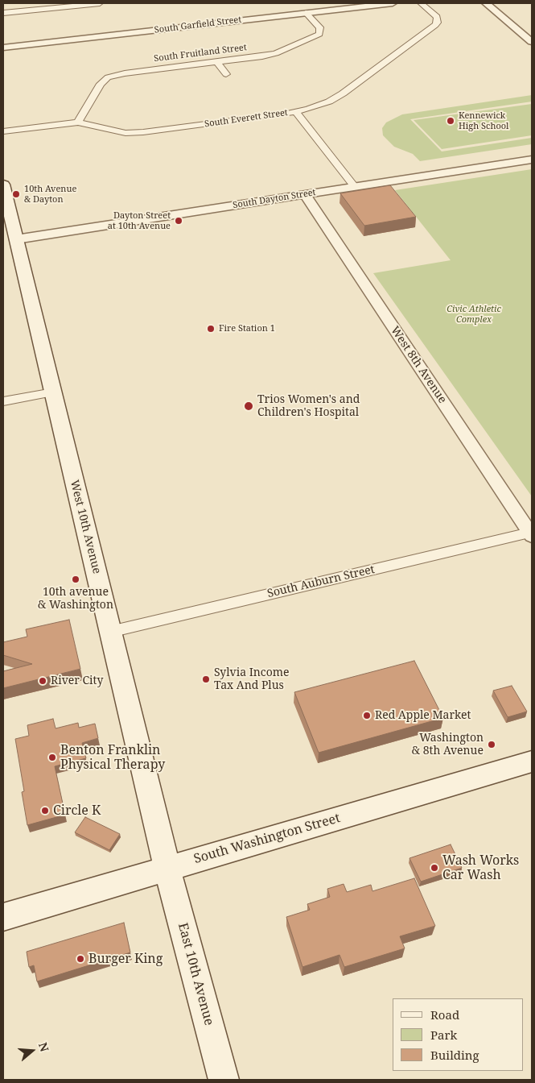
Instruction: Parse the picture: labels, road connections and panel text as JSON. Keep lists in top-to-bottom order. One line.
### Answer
{"streets":{"main road":["West 10th Avenue","South Washington Street","East 10th Avenue"],"street":["South Garfield Street","South Fruitland Street","South Everett Street","South Dayton Street","West 8th Avenue","South Auburn Street"]},"crossings":[["South Garfield Street","South Fruitland Street"],["South Fruitland Street","South Everett Street"],["South Dayton Street","West 8th Avenue"],["South Dayton Street","West 10th Avenue"],["West 8th Avenue","South Auburn Street"],["West 10th Avenue","South Auburn Street"],["West 10th Avenue","South Washington Street"],["West 10th Avenue","East 10th Avenue"],["South Washington Street","East 10th Avenue"]],"parks":["Civic Athletic Complex"],"places":["Kennewick High School","10th Avenue & Dayton","Dayton Street at 10th Avenue","Fire Station 1","Trios Women's and Children's Hospital","10th avenue & Washington","Sylvia Income Tax And Plus","River City","Red Apple Market","Washington & 8th Avenue","Benton Franklin Physical Therapy","Circle K","Wash Works Car Wash","Burger King"],"legend":["Road","Park","Building"],"north":"right"}
